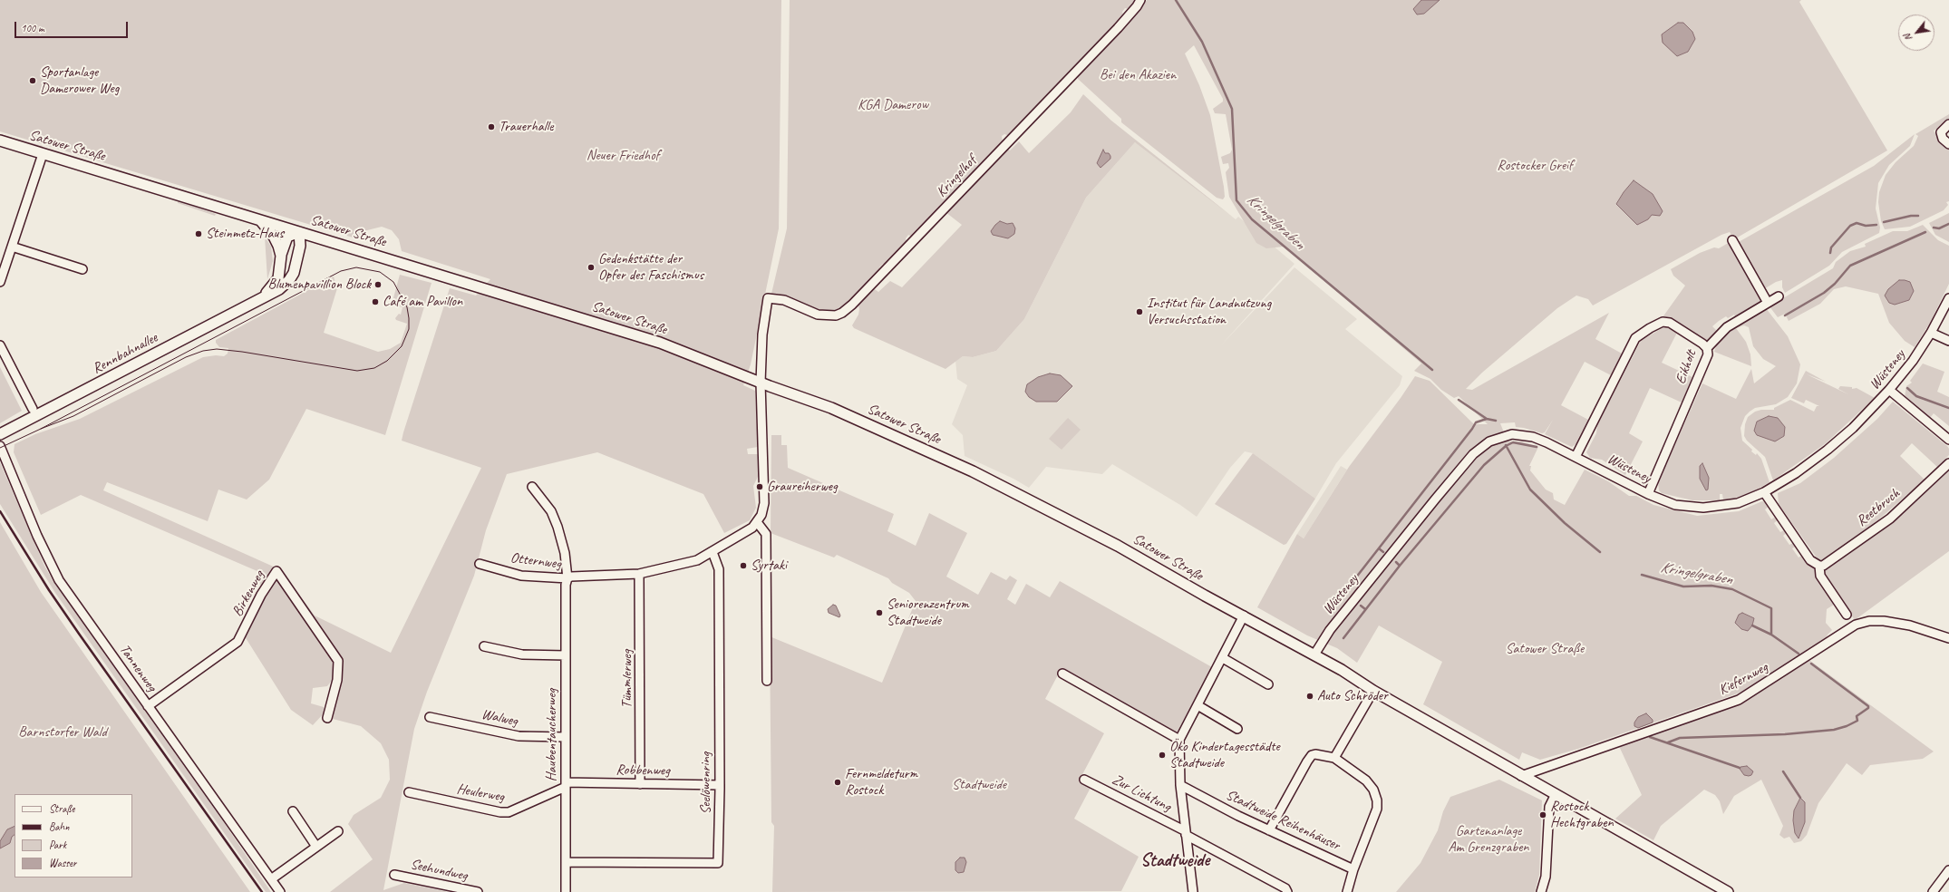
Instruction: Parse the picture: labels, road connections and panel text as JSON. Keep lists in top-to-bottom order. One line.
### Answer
{"streets":{"main road":["Satower Straße","Rennbahnallee"],"street":["Kringelhof","Eikholt","Wüsteney","Reetbruch","Otternweg","Birkenweg","Tannenweg","Tümmlerweg","Kiefernweg","Walweg","Haubentaucherweg","Robbenweg","Seelöwenring","Heulerweg","Zur Lichtung","Stadtweide Reihenhäuser","Seehundweg"]},"crossings":[["Satower Straße","Kringelhof"],["Satower Straße","Rennbahnallee"],["Satower Straße","Wüsteney"],["Satower Straße","Kiefernweg"],["Eikholt","Wüsteney"],["Otternweg","Haubentaucherweg"],["Birkenweg","Tannenweg"],["Tümmlerweg","Robbenweg"],["Walweg","Haubentaucherweg"],["Haubentaucherweg","Robbenweg"],["Haubentaucherweg","Seelöwenring"],["Haubentaucherweg","Heulerweg"],["Robbenweg","Seelöwenring"],["Robbenweg","Heulerweg"]],"districts":["Stadtweide"],"water":["Kringelgraben"],"parks":["Bei den Akazien","KGA Damerow","Neuer Friedhof","Rostocker Greif","Satower Straße","Barnstorfer Wald","Stadtweide","Gartenanlage Am Grenzgraben"],"places":["Sportanlage Damerower Weg","Trauerhalle","Steinmetz-Haus","Gedenkstätte der Opfer des Faschismus","Blumenpavillion Block","Café am Pavillon","Institut für Landnutzung Versuchsstation","Graureiherweg","Syrtaki","Seniorenzentrum Stadtweide","Auto Schröder","Öko Kindertagesstädte Stadtweide","Fernmeldeturm Rostock","Rostock Hechtgraben"],"legend":["Straße","Bahn","Park","Wasser"],"scale_bar":"100 m","north":"bottom left"}
